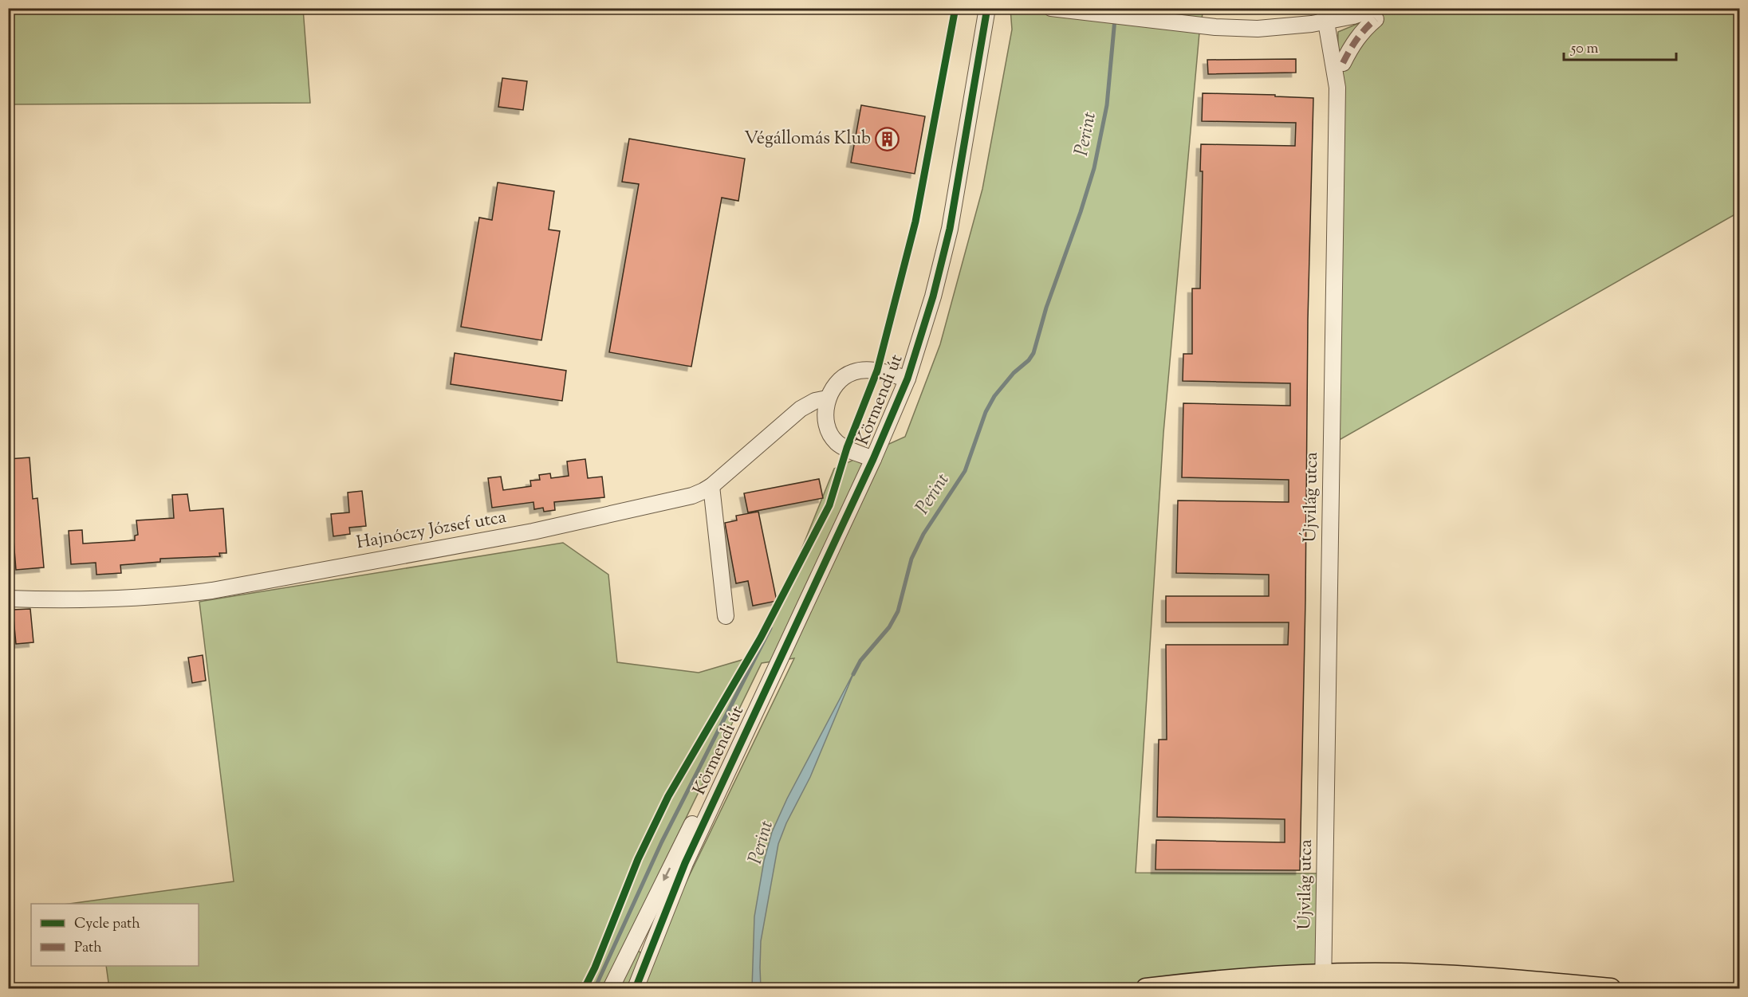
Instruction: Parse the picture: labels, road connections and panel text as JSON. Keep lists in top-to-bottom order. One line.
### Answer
{"streets":{"street":["Körmendi út","Újvilág utca","Hajnóczy József utca"]},"water":["Perint"],"places":{"building":["Végállomás Klub"]},"legend":["Cycle path","Path"],"scale_bar":"50 m"}
